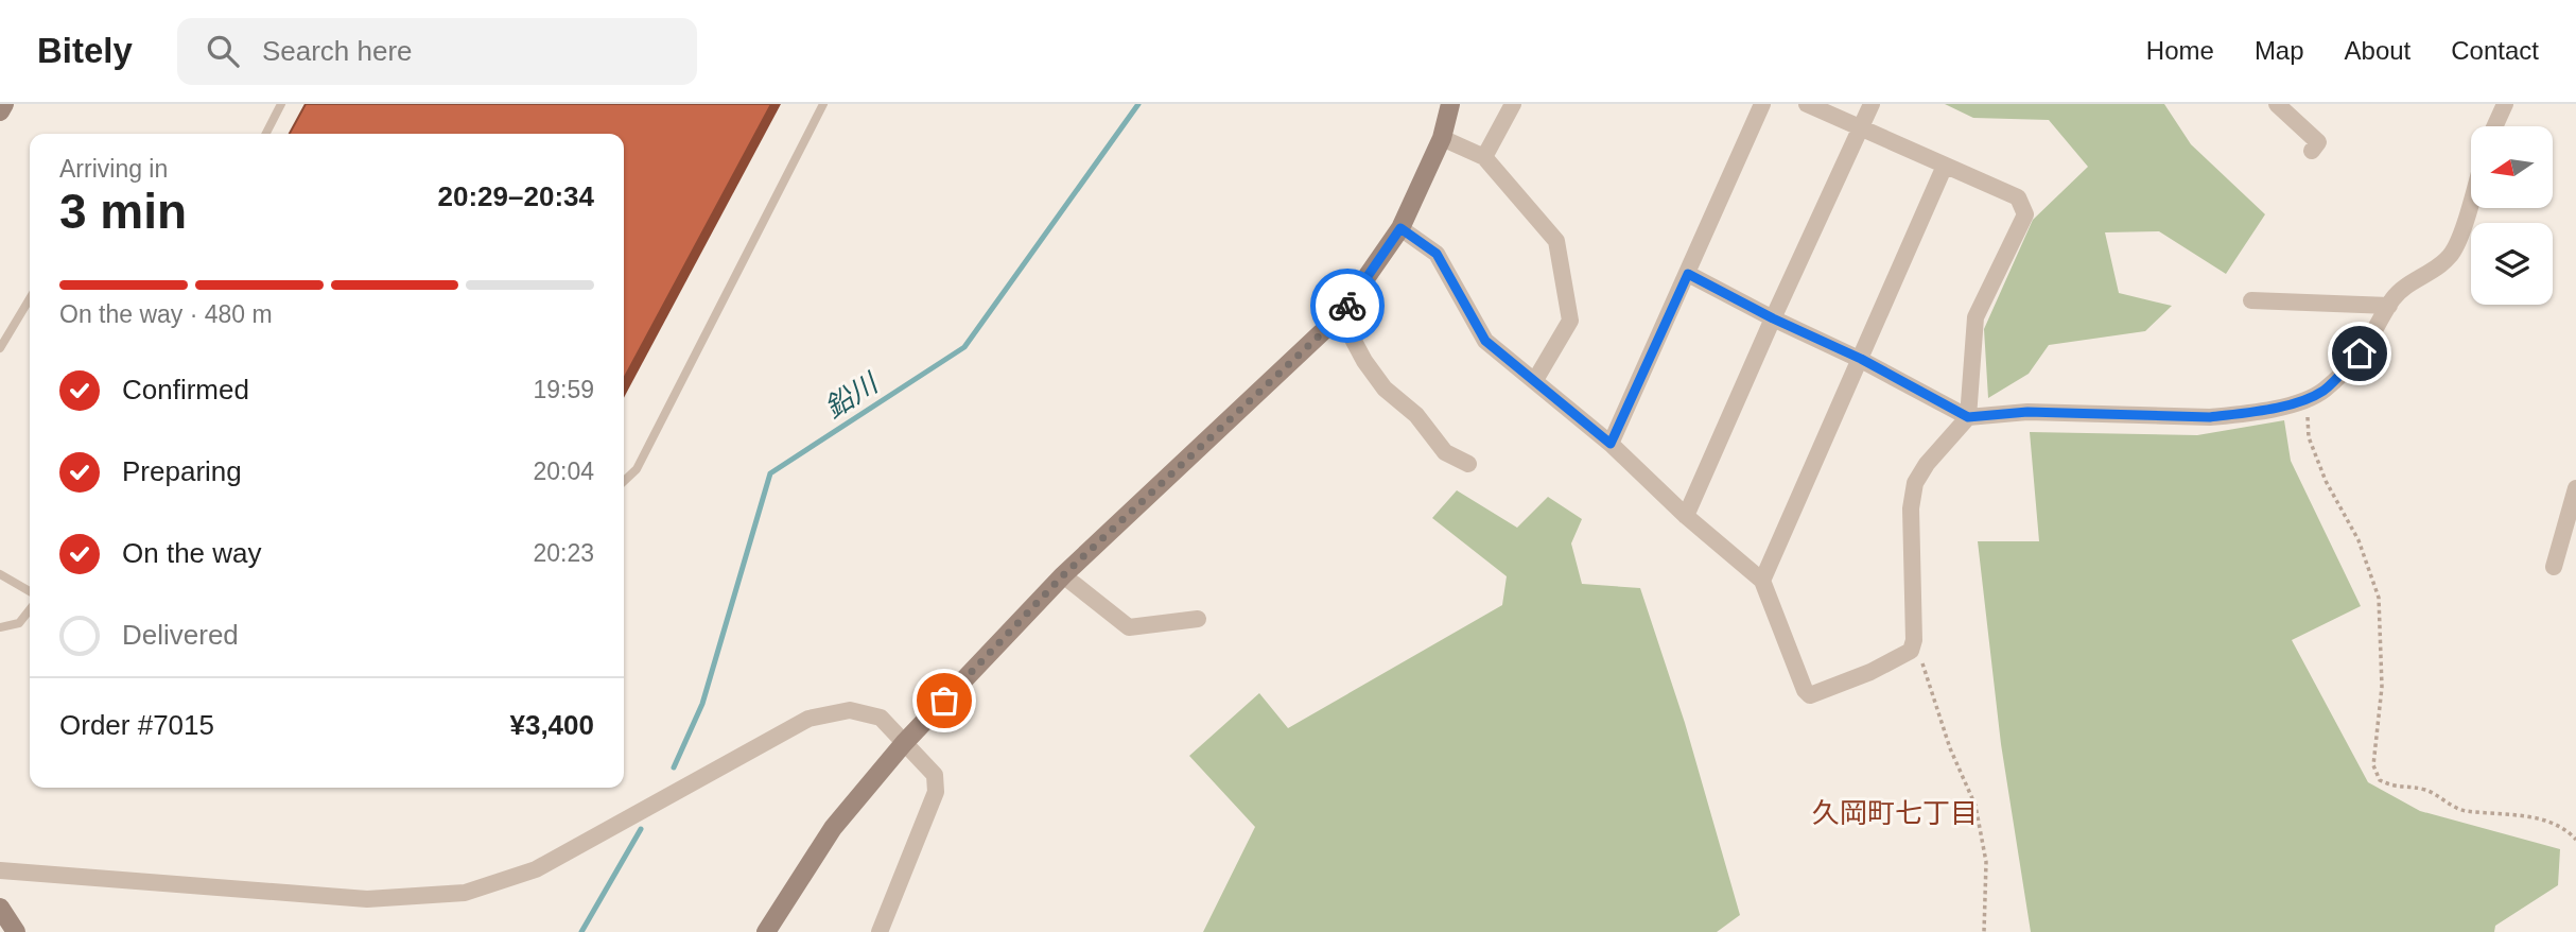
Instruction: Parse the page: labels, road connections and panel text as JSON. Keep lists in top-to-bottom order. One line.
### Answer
{"districts":["久岡町七丁目"],"water":["鉛川"],"north":"left","page":{"header":"Bitely","search":"Search here","nav":["Home","Map","About","Contact"],"heading":["3 min","Arriving in","20:29–20:34"],"panel":["Order #7015","¥3,400"],"bar":"On the way · 480 m","list":[["Confirmed","19:59"],["Preparing","20:04"],["On the way","20:23"],"Delivered"]}}
